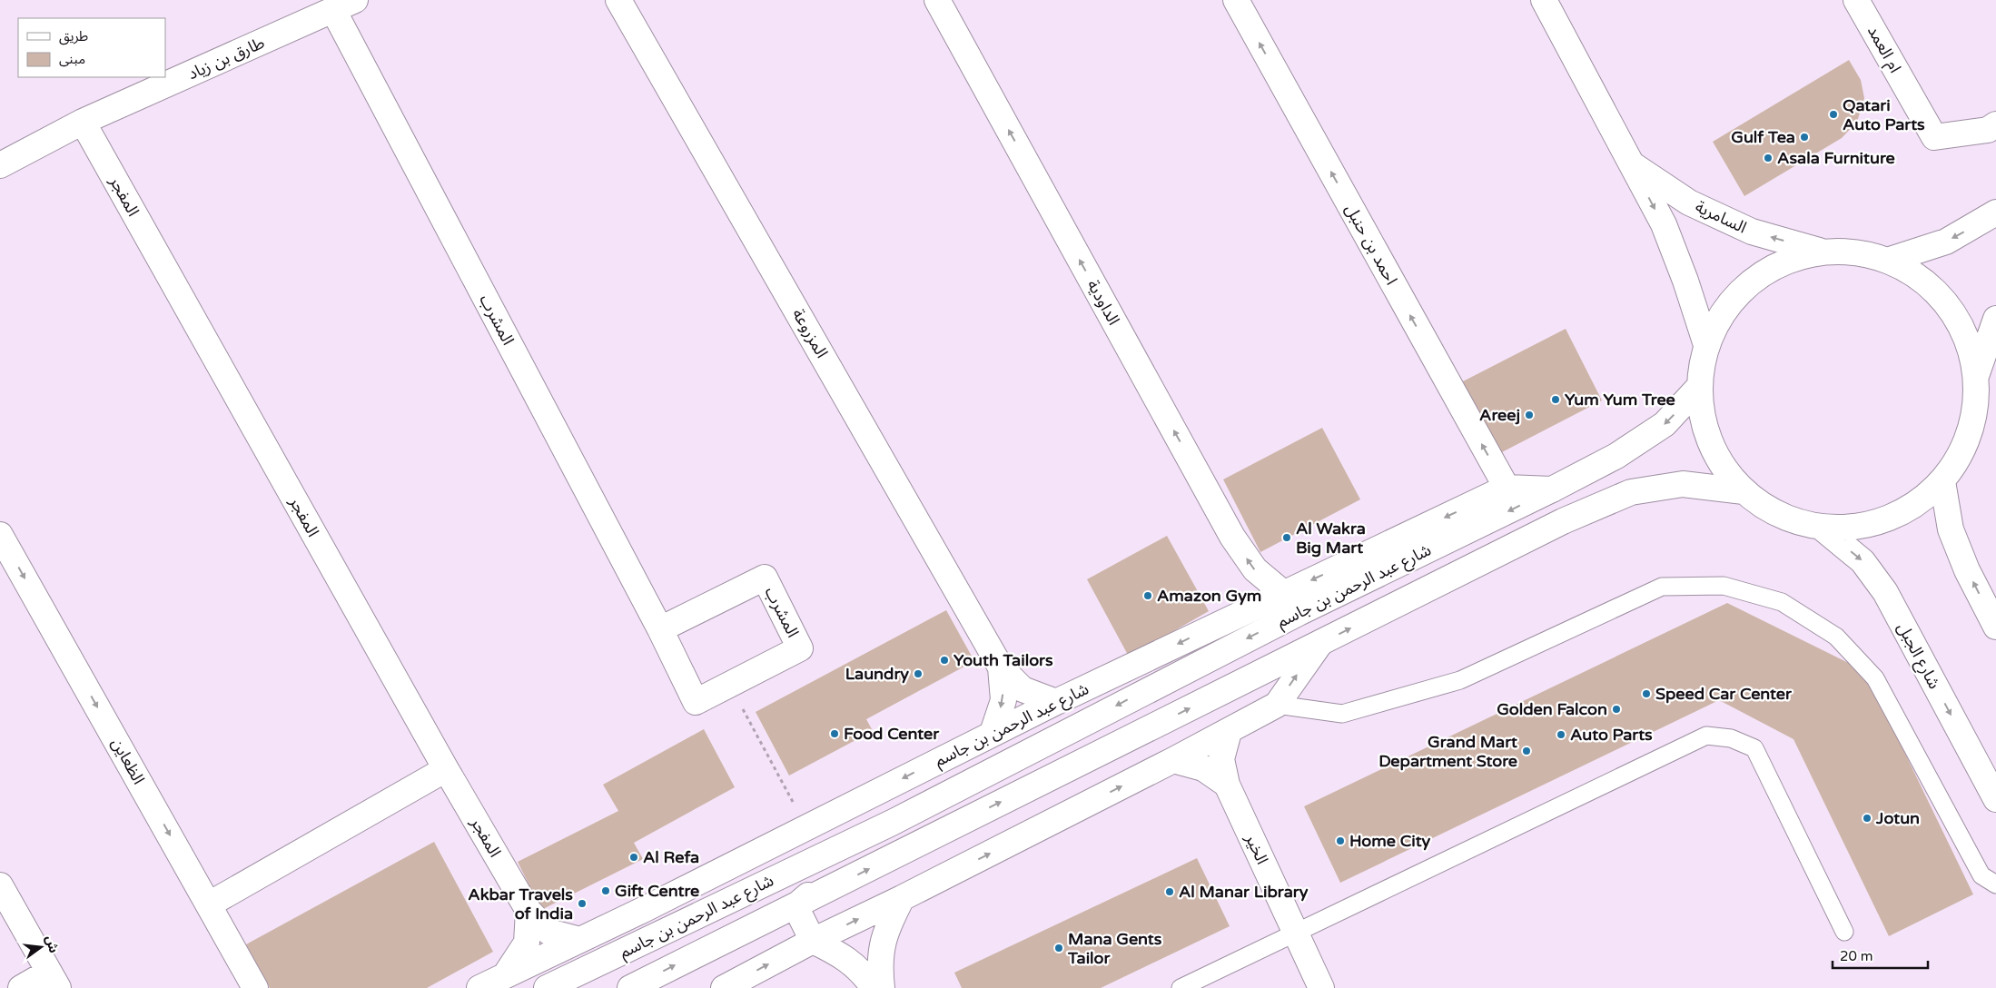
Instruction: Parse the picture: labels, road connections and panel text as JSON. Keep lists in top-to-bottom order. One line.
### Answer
{"streets":{"street":["ام العمد","طارق بن زياد","المفجر","السامرية","احمد بن حنبل","الداودية","المشرب","المزروعة","شارع عبد الرحمن بن جاسم","شارع الجبل","الظعاين","الخير"]},"crossings":[["طارق بن زياد","المفجر"],["طارق بن زياد","المشرب"],["المفجر","شارع عبد الرحمن بن جاسم"],["احمد بن حنبل","شارع عبد الرحمن بن جاسم"],["الداودية","شارع عبد الرحمن بن جاسم"],["المزروعة","شارع عبد الرحمن بن جاسم"]],"one_way":["احمد بن حنبل","الداودية","الظعاين"],"places":["Qatari Auto Parts","Gulf Tea","Asala Furniture","Yum Yum Tree","Areej","Al Wakra Big Mart","Amazon Gym","Youth Tailors","Laundry","Speed Car Center","Golden Falcon","Food Center","Auto Parts","Grand Mart Department Store","Jotun","Home City","Al Refa","Gift Centre","Al Manar Library","Akbar Travels of India","Mana Gents Tailor"],"legend":["طريق","مبنى"],"scale_bar":"20 m","north":"right"}
